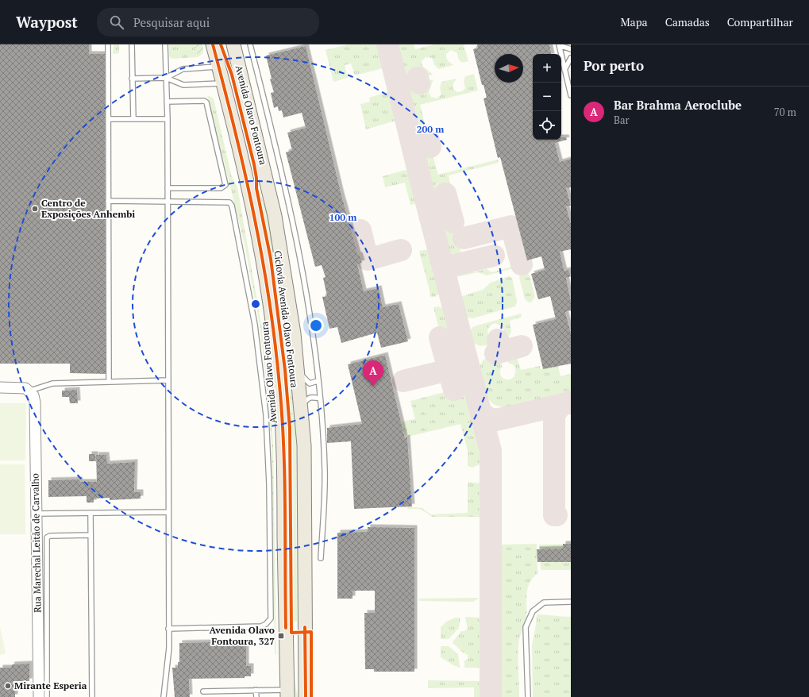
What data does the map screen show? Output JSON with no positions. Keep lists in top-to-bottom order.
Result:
{
  "streets": {
    "main road": ["Avenida Olavo Fontoura"],
    "street": ["Rua Marechal Leitão de Carvalho"],
    "cycle path": ["Ciclovia Avenida Olavo Fontoura"]
  },
  "places": {
    "other": ["Centro de Exposições Anhembi", "Mirante Esperia"],
    "transit": ["Avenida Olavo Fontoura, 327"]
  },
  "north": "right",
  "page": {
    "header": "Waypost",
    "search": "Pesquisar aqui",
    "nav": ["Mapa", "Camadas", "Compartilhar"],
    "heading": "Por perto",
    "map_buttons": ["+", "−"],
    "list": [
      {
        "mark": "A",
        "name": "Bar Brahma Aeroclube",
        "note": "Bar",
        "value": "70 m"
      }
    ],
    "pins": "A"
  },
  "rings": ["200 m", "100 m"]
}
